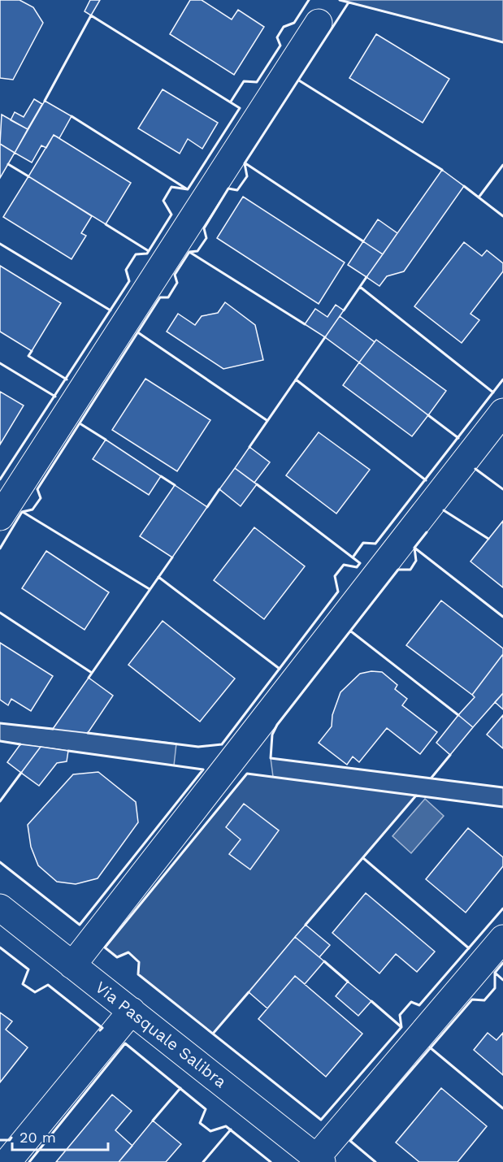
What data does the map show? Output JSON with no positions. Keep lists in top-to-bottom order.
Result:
{
  "streets": {
    "street": ["Via Pasquale Salibra"]
  },
  "scale_bar": "20 m"
}
